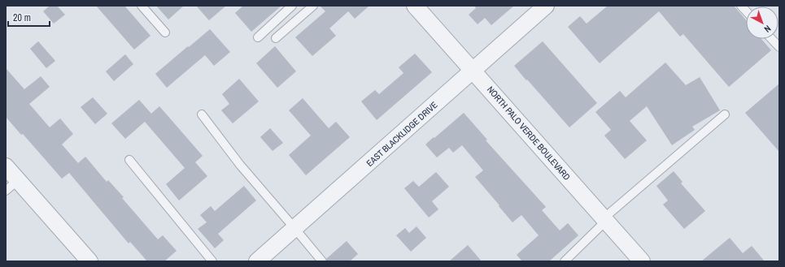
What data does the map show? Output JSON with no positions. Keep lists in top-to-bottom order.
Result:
{
  "streets": {
    "street": ["NORTH PALO VERDE BOULEVARD", "EAST BLACKLIDGE DRIVE"]
  },
  "crossings": [
    ["NORTH PALO VERDE BOULEVARD", "EAST BLACKLIDGE DRIVE"]
  ],
  "scale_bar": "20 m",
  "north": "bottom right"
}
